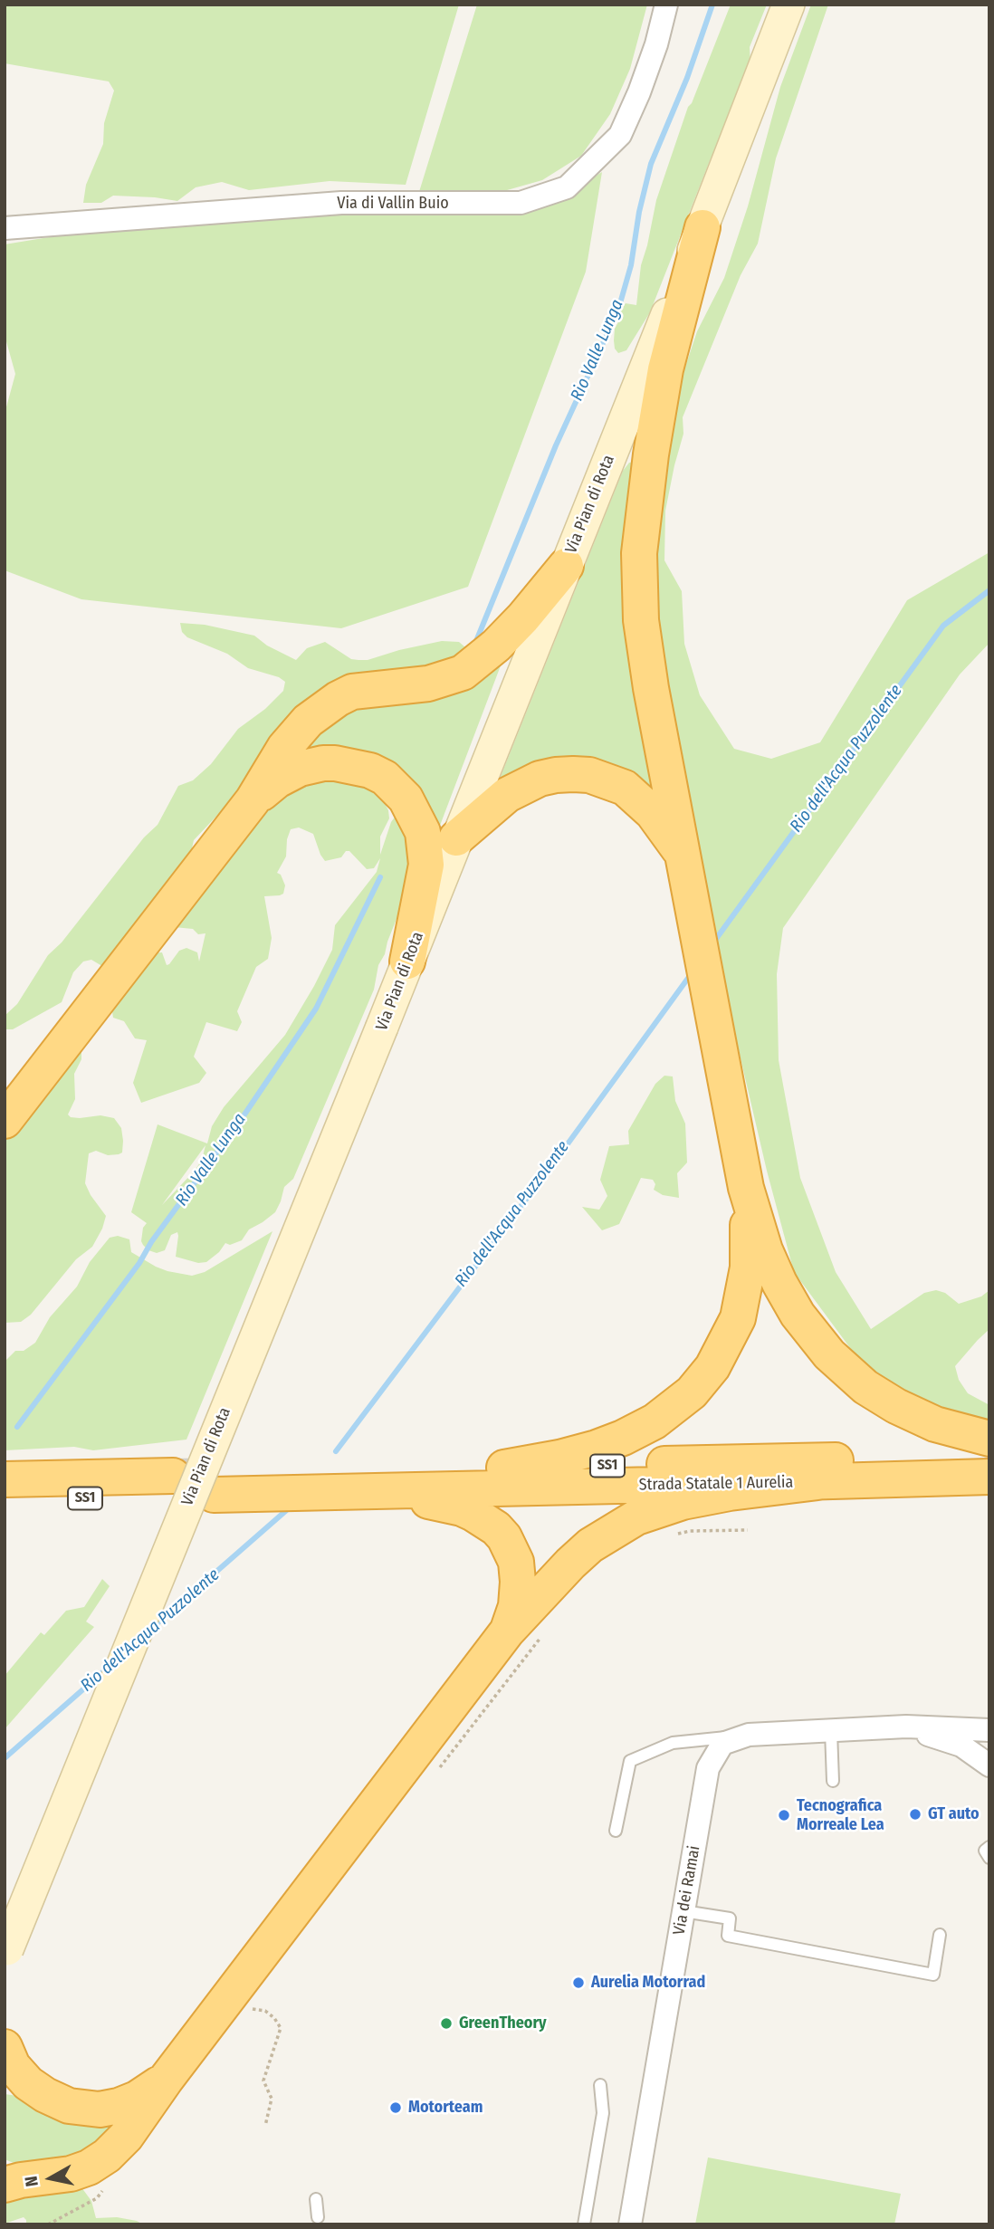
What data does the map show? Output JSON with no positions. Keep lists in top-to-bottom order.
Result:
{
  "streets": {
    "highway": ["SS1", "Strada Statale 1 Aurelia"],
    "main road": ["Via Pian di Rota"],
    "street": ["Via di Vallin Buio", "Via dei Ramai"]
  },
  "water": ["Rio Valle Lunga", "Rio dell'Acqua Puzzolente"],
  "places": [
    "GT auto",
    "Tecnografica Morreale Lea",
    "Aurelia Motorrad",
    "GreenTheory",
    "Motorteam"
  ],
  "north": "left"
}
